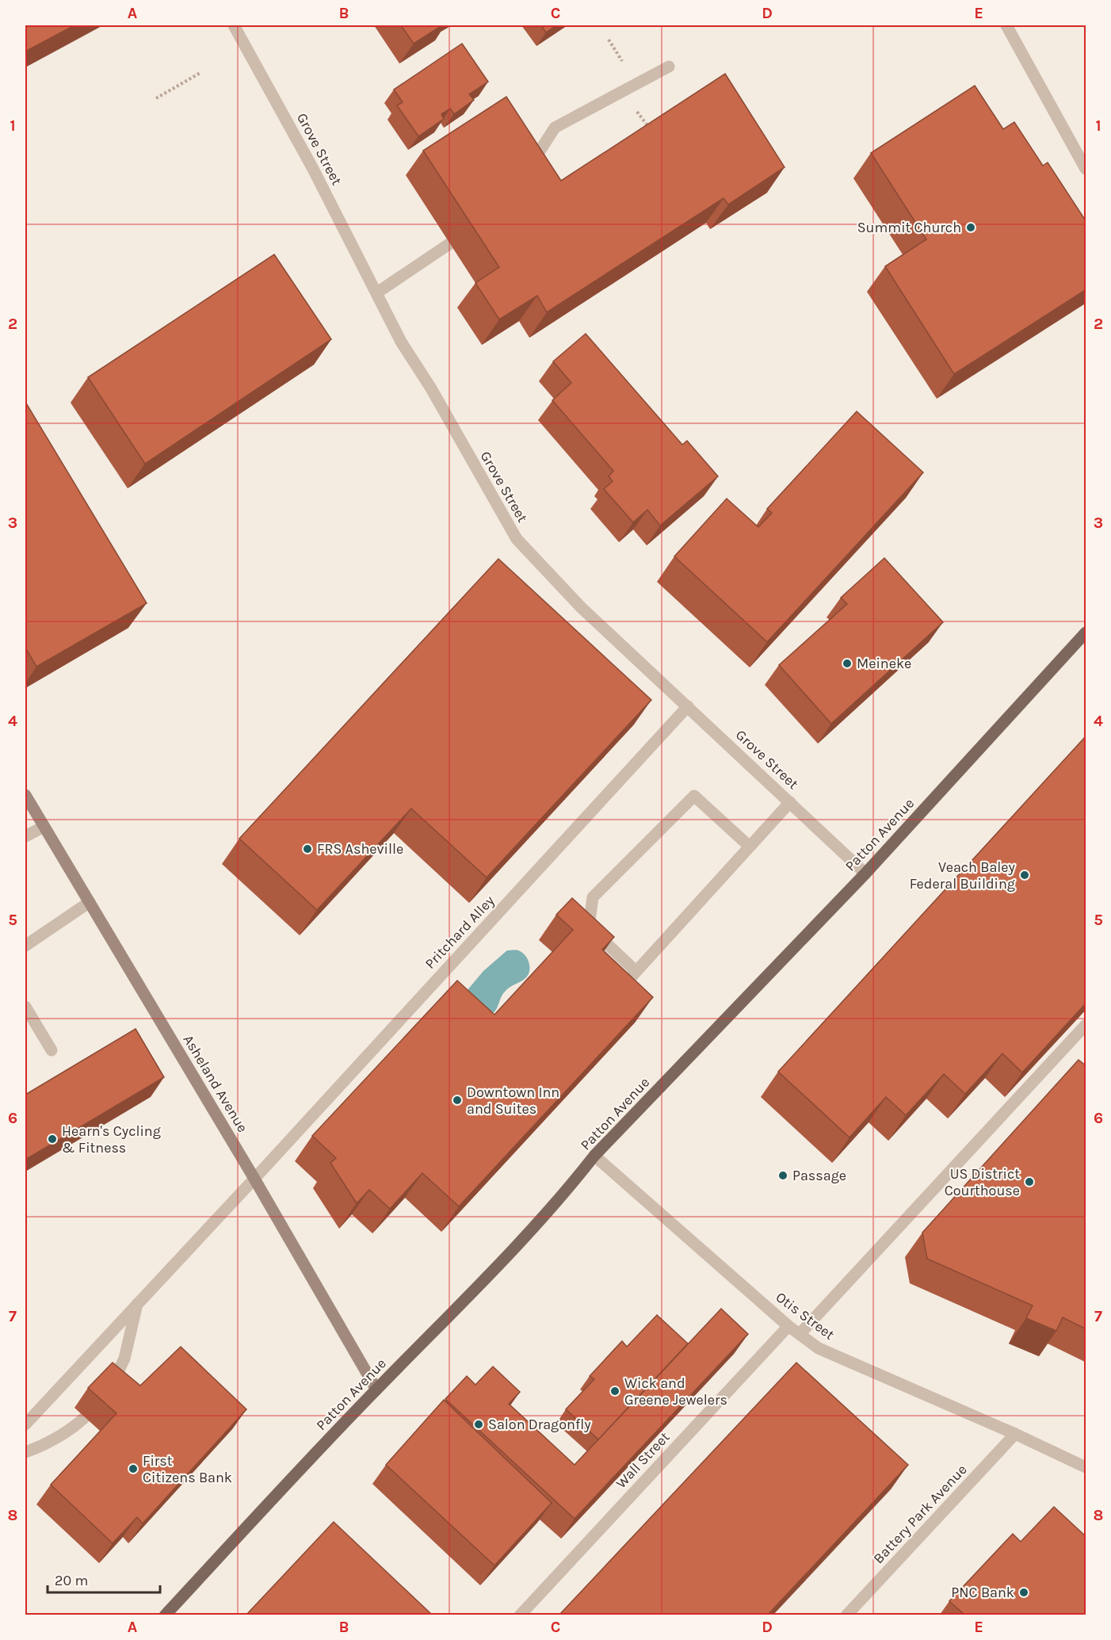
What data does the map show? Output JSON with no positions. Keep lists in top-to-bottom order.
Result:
{
  "streets": {
    "main road": ["Patton Avenue", "Asheland Avenue"],
    "street": [
      "Grove Street",
      "Pritchard Alley",
      "Otis Street",
      "Wall Street",
      "Battery Park Avenue"
    ]
  },
  "crossings": [
    ["Grove Street", "Patton Avenue"],
    ["Grove Street", "Pritchard Alley"],
    ["Patton Avenue", "Asheland Avenue"],
    ["Patton Avenue", "Otis Street"],
    ["Pritchard Alley", "Asheland Avenue"],
    ["Otis Street", "Wall Street"],
    ["Otis Street", "Battery Park Avenue"]
  ],
  "places": [
    "Summit Church",
    "Meineke",
    "FRS Asheville",
    "Veach Baley Federal Building",
    "Downtown Inn and Suites",
    "Hearn's Cycling & Fitness",
    "Passage",
    "US District Courthouse",
    "Wick and Greene Jewelers",
    "Salon Dragonfly",
    "First Citizens Bank",
    "PNC Bank"
  ],
  "scale_bar": "20 m",
  "grid": {
    "columns": [
      "A",
      "B",
      "C",
      "D",
      "E"
    ],
    "rows": [
      "1",
      "2",
      "3",
      "4",
      "5",
      "6",
      "7",
      "8"
    ]
  }
}
